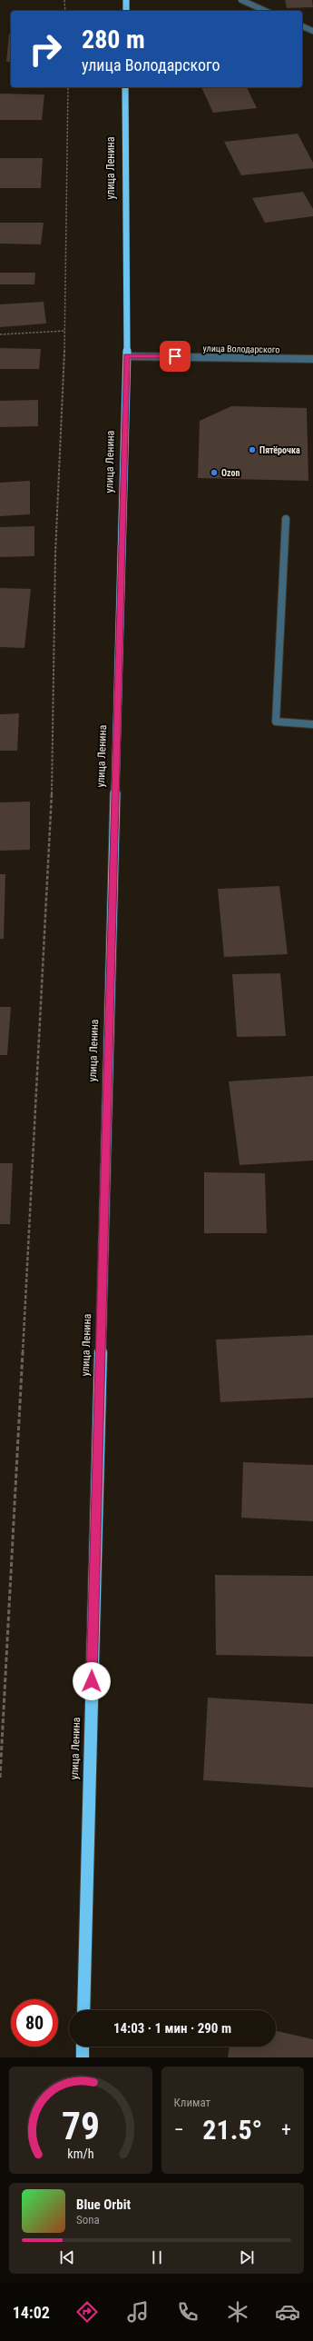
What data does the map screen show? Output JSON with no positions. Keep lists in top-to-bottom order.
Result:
{
  "streets": {
    "highway": ["улица Ленина"],
    "street": ["улица Володарского"]
  },
  "crossings": [
    ["улица Ленина", "улица Володарского"]
  ],
  "places": ["Пятёрочка", "Ozon"],
  "page": {
    "turn": ["280 m", "улица Володарского"],
    "limit": "80",
    "trip": "14:03 · 1 мин · 290 m",
    "tile": "Климат",
    "heat": ["−", "21.5°", "+"],
    "song": ["Blue Orbit", "Sona"],
    "tabs": "14:02",
    "gauge": ["79", "km/h"]
  }
}
